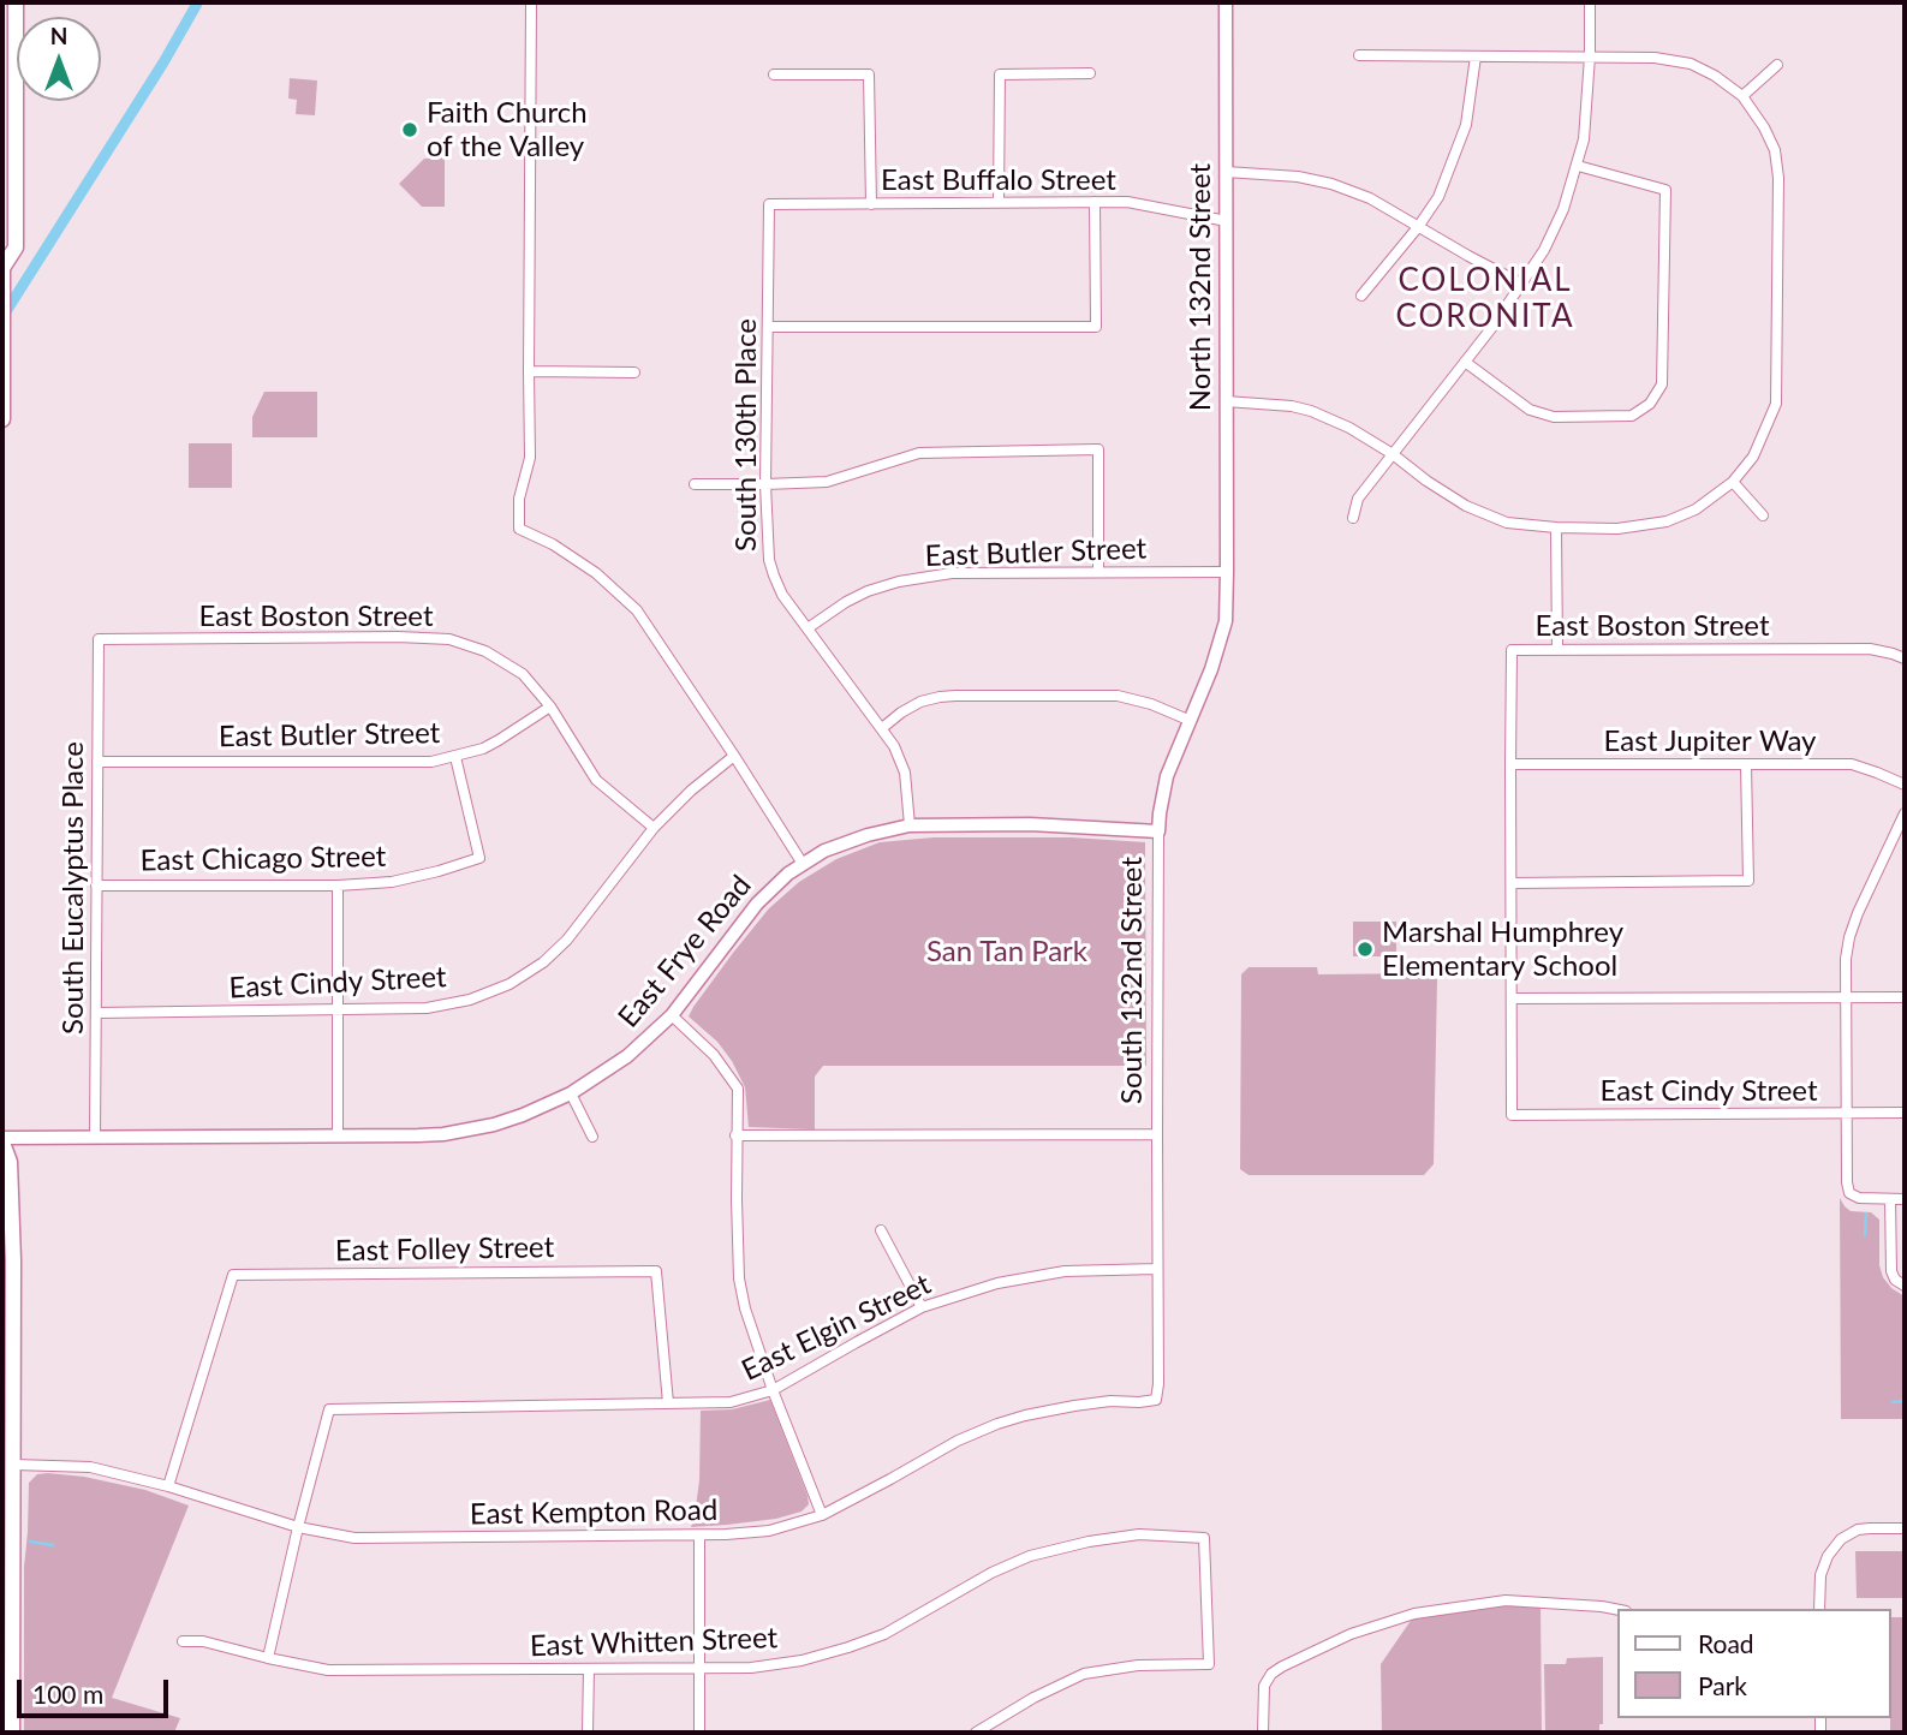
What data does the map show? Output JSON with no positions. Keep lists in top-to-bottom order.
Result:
{
  "streets": {
    "street": [
      "East Buffalo Street",
      "North 132nd Street",
      "South 130th Place",
      "East Butler Street",
      "East Boston Street",
      "East Jupiter Way",
      "East Chicago Street",
      "South Eucalyptus Place",
      "East Frye Road",
      "South 132nd Street",
      "East Cindy Street",
      "East Folley Street",
      "East Elgin Street",
      "East Kempton Road",
      "East Whitten Street"
    ]
  },
  "crossings": [
    ["East Buffalo Street", "North 132nd Street"],
    ["East Buffalo Street", "South 130th Place"],
    ["North 132nd Street", "East Butler Street"],
    ["North 132nd Street", "South 132nd Street"],
    ["South 130th Place", "East Butler Street"],
    ["South 130th Place", "East Frye Road"],
    ["East Butler Street", "East Boston Street"],
    ["East Butler Street", "East Chicago Street"],
    ["East Butler Street", "South Eucalyptus Place"],
    ["East Butler Street", "South 132nd Street"],
    ["East Boston Street", "East Jupiter Way"],
    ["East Boston Street", "South Eucalyptus Place"],
    ["East Boston Street", "East Cindy Street"],
    ["East Chicago Street", "South Eucalyptus Place"],
    ["South Eucalyptus Place", "East Frye Road"],
    ["South Eucalyptus Place", "East Cindy Street"],
    ["East Frye Road", "South 132nd Street"],
    ["South 132nd Street", "East Elgin Street"],
    ["South 132nd Street", "East Kempton Road"],
    ["East Folley Street", "East Elgin Street"],
    ["East Folley Street", "East Kempton Road"],
    ["East Elgin Street", "East Kempton Road"]
  ],
  "districts": ["COLONIAL CORONITA"],
  "parks": ["San Tan Park"],
  "places": ["Faith Church of the Valley", "Marshal Humphrey Elementary School"],
  "legend": ["Road", "Park"],
  "scale_bar": "100 m",
  "north": "top"
}
